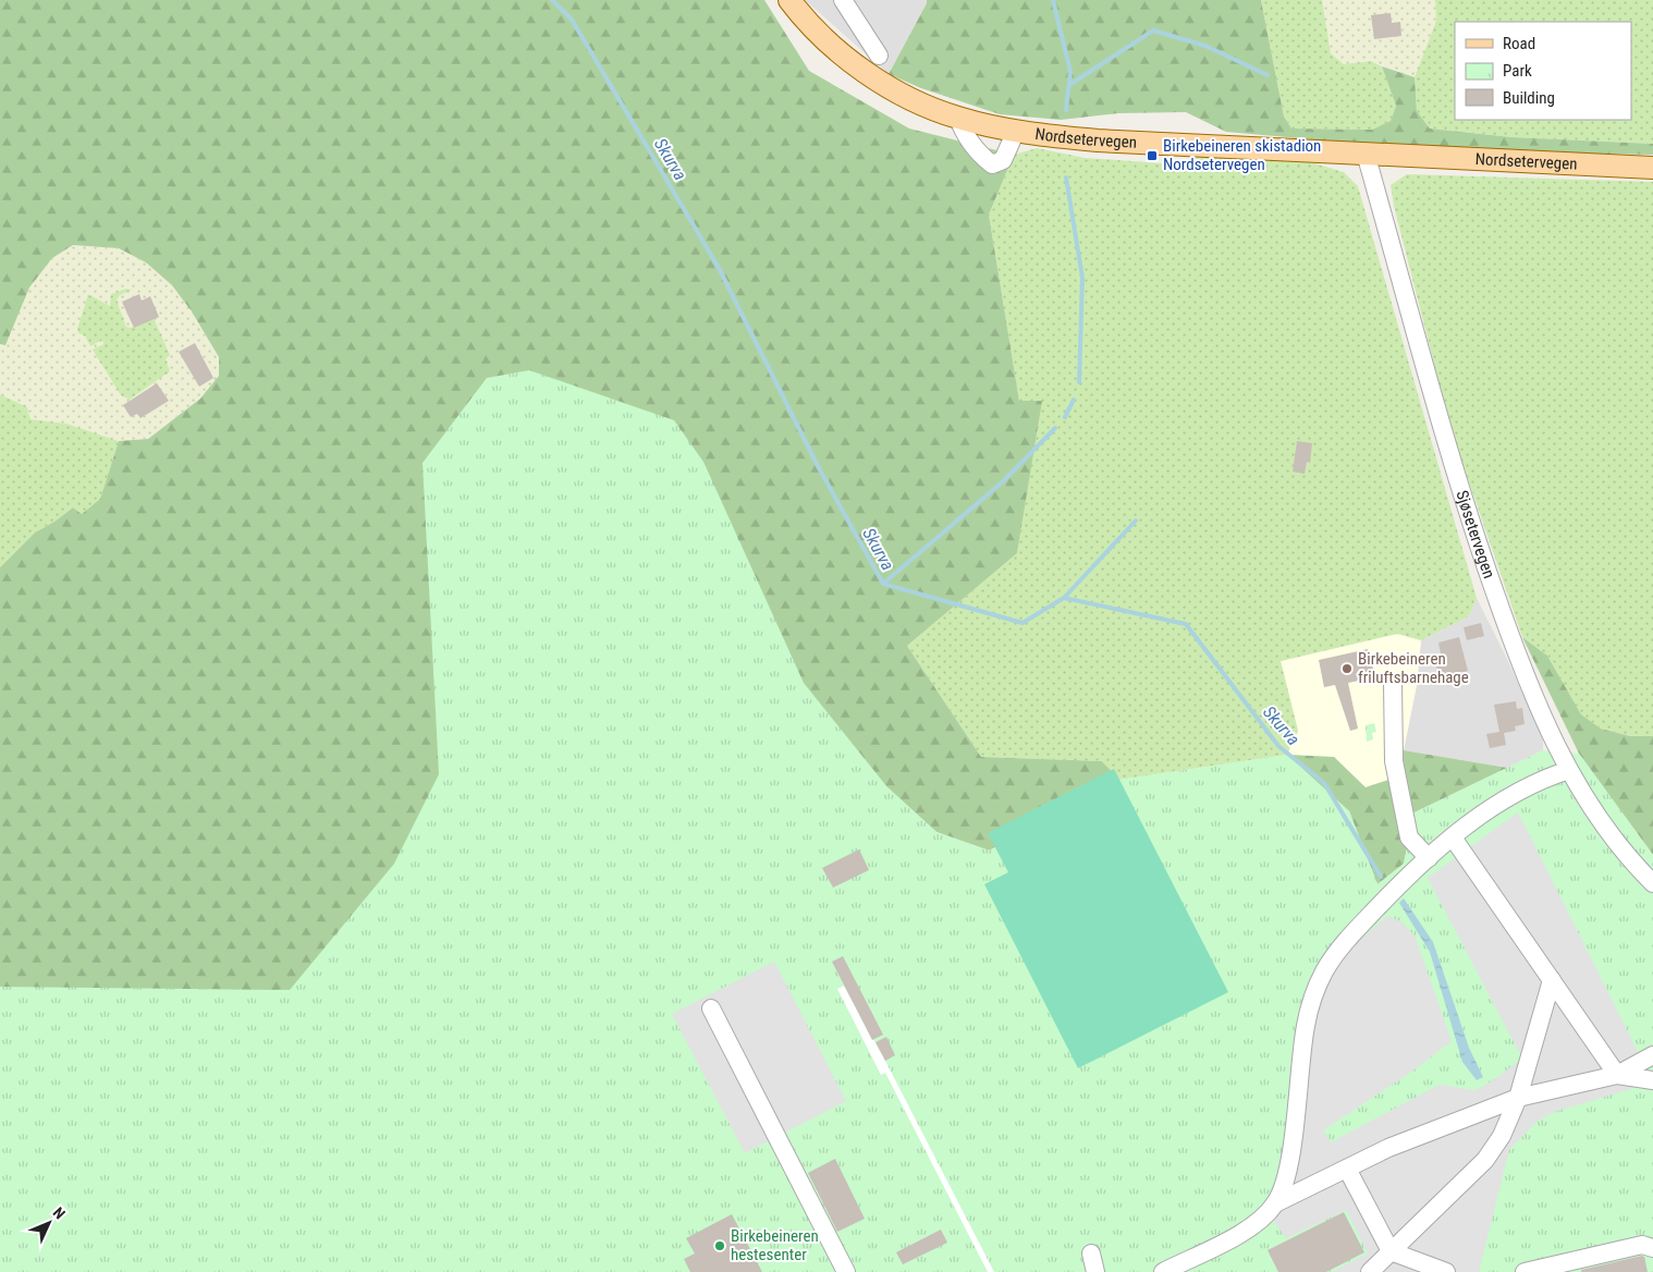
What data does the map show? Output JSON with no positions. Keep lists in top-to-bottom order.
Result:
{
  "streets": {
    "main road": ["Nordsetervegen"],
    "street": ["Sjøsetervegen"]
  },
  "crossings": [
    ["Nordsetervegen", "Sjøsetervegen"]
  ],
  "water": ["Skurva"],
  "places": {
    "transit": ["Birkebeineren skistadion Nordsetervegen"],
    "other": ["Birkebeineren friluftsbarnehage", "Birkebeineren hestesenter"]
  },
  "legend": ["Road", "Park", "Building"],
  "north": "top right"
}
